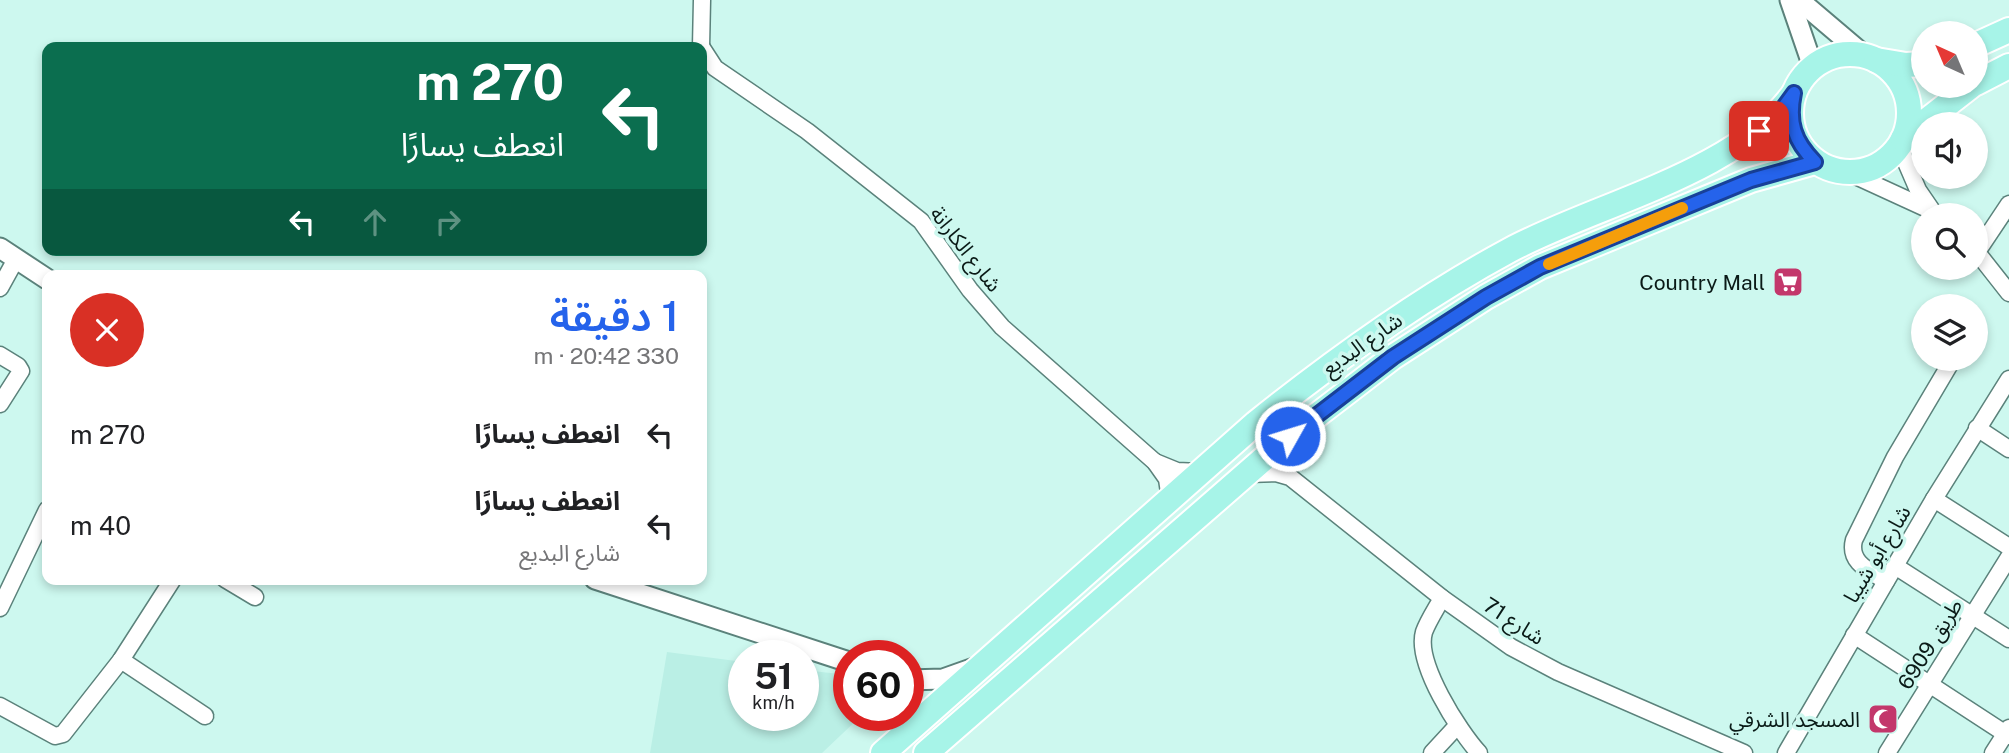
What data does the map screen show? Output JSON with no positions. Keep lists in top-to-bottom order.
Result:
{
  "streets": {
    "main road": ["شارع البديع"],
    "street": [
      "شارع الكارانة",
      "شارع أبو شيبا",
      "شارع 71",
      "طريق 6909"
    ]
  },
  "crossings": [
    ["شارع الكارانة", "شارع البديع"]
  ],
  "places": {
    "supermarket": ["Country Mall"],
    "mosque": ["المسجد الشرقي"]
  },
  "north": "top left",
  "page": {
    "turn": ["270 m", "انعطف يسارًا"],
    "heading": ["1 دقيقة", "330 m · 20:42"],
    "list": [
      {
        "name": "انعطف يسارًا",
        "value": "270 m"
      },
      {
        "name": "انعطف يسارًا",
        "note": "شارع البديع",
        "value": "40 m"
      }
    ],
    "speed": "51 km/h",
    "limit": "60"
  }
}
